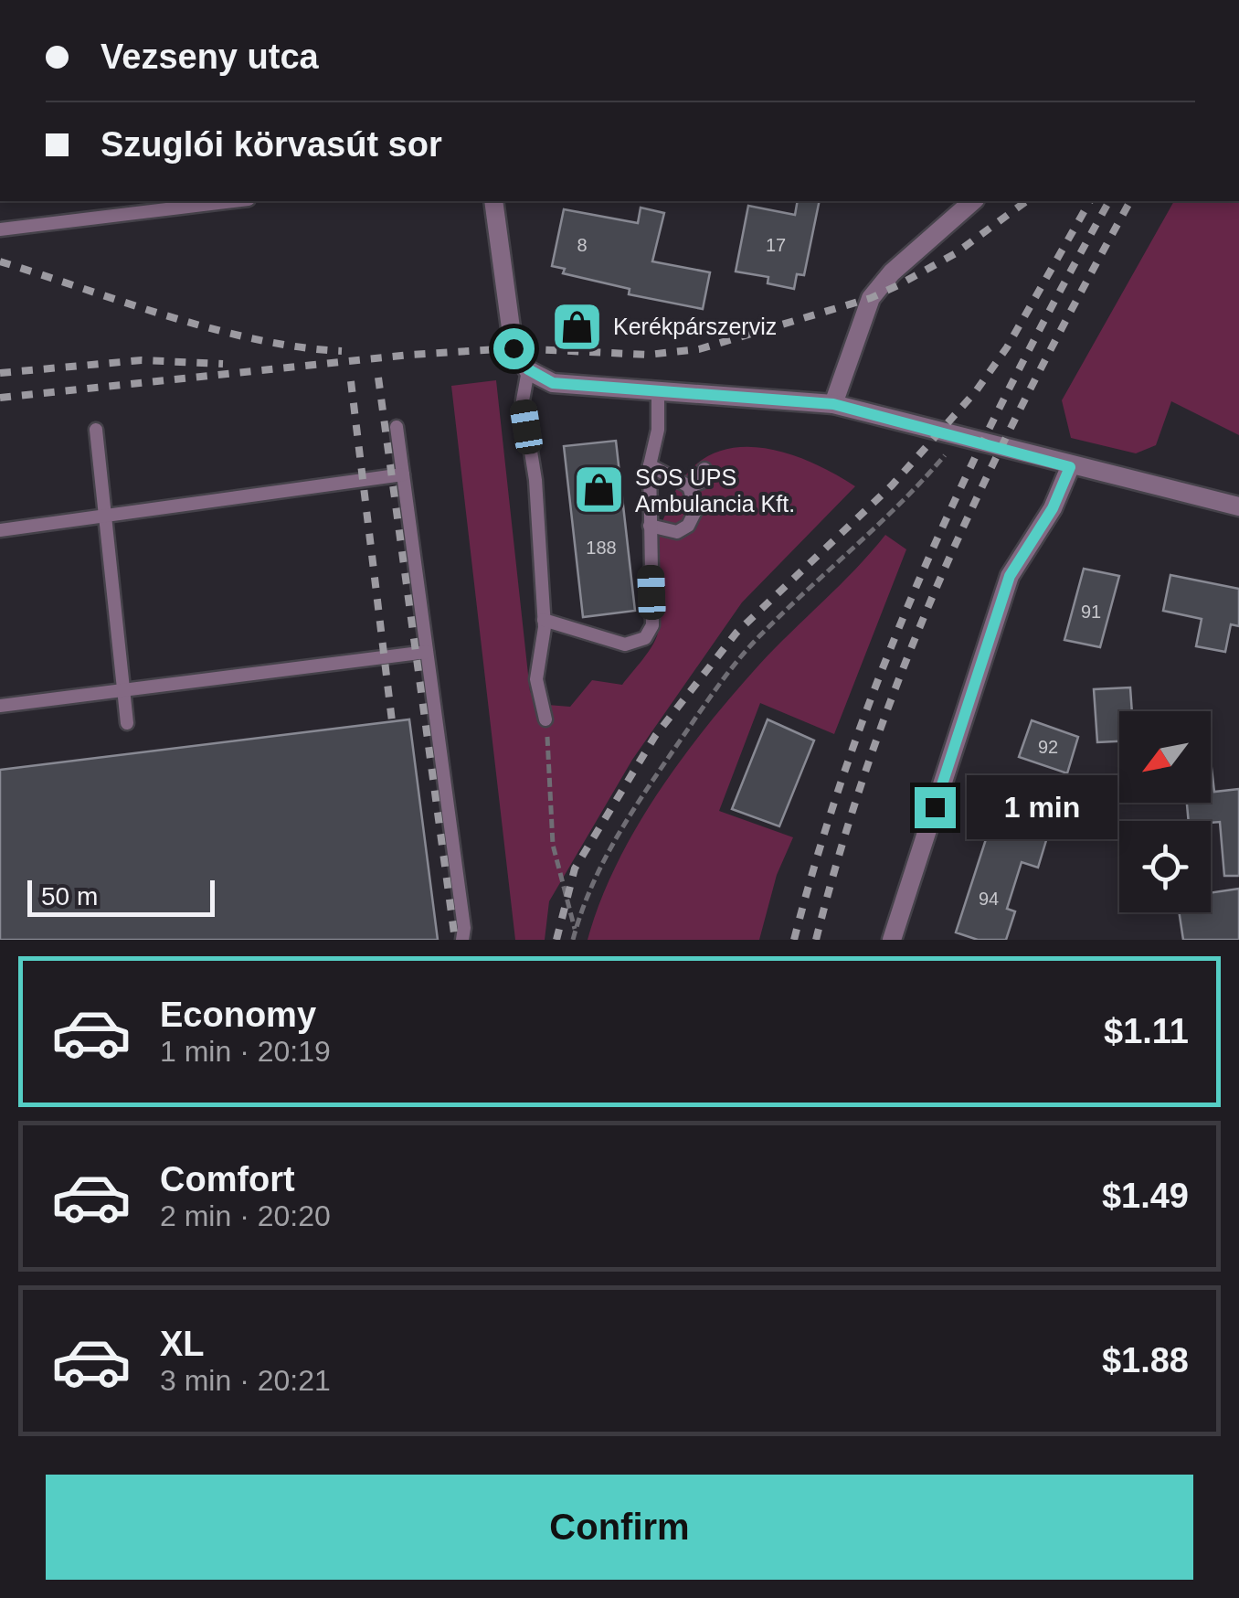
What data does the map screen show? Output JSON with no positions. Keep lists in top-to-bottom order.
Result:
{
  "places": {
    "shop": ["Kerékpárszerviz", "SOS UPS Ambulancia Kft."]
  },
  "house_numbers": [
    "8",
    "17",
    "188",
    "91",
    "92",
    "94"
  ],
  "scale_bar": "50 m",
  "north": "bottom left",
  "page": {
    "banner": ["Vezseny utca", "Szuglói körvasút sor"],
    "bubble": "1 min",
    "scale": "50 m",
    "list": [
      {
        "name": "Economy",
        "note": "1 min · 20:19",
        "value": "$1.11"
      },
      {
        "name": "Comfort",
        "note": "2 min · 20:20",
        "value": "$1.49"
      },
      {
        "name": "XL",
        "note": "3 min · 20:21",
        "value": "$1.88"
      }
    ],
    "buttons": "Confirm"
  }
}
